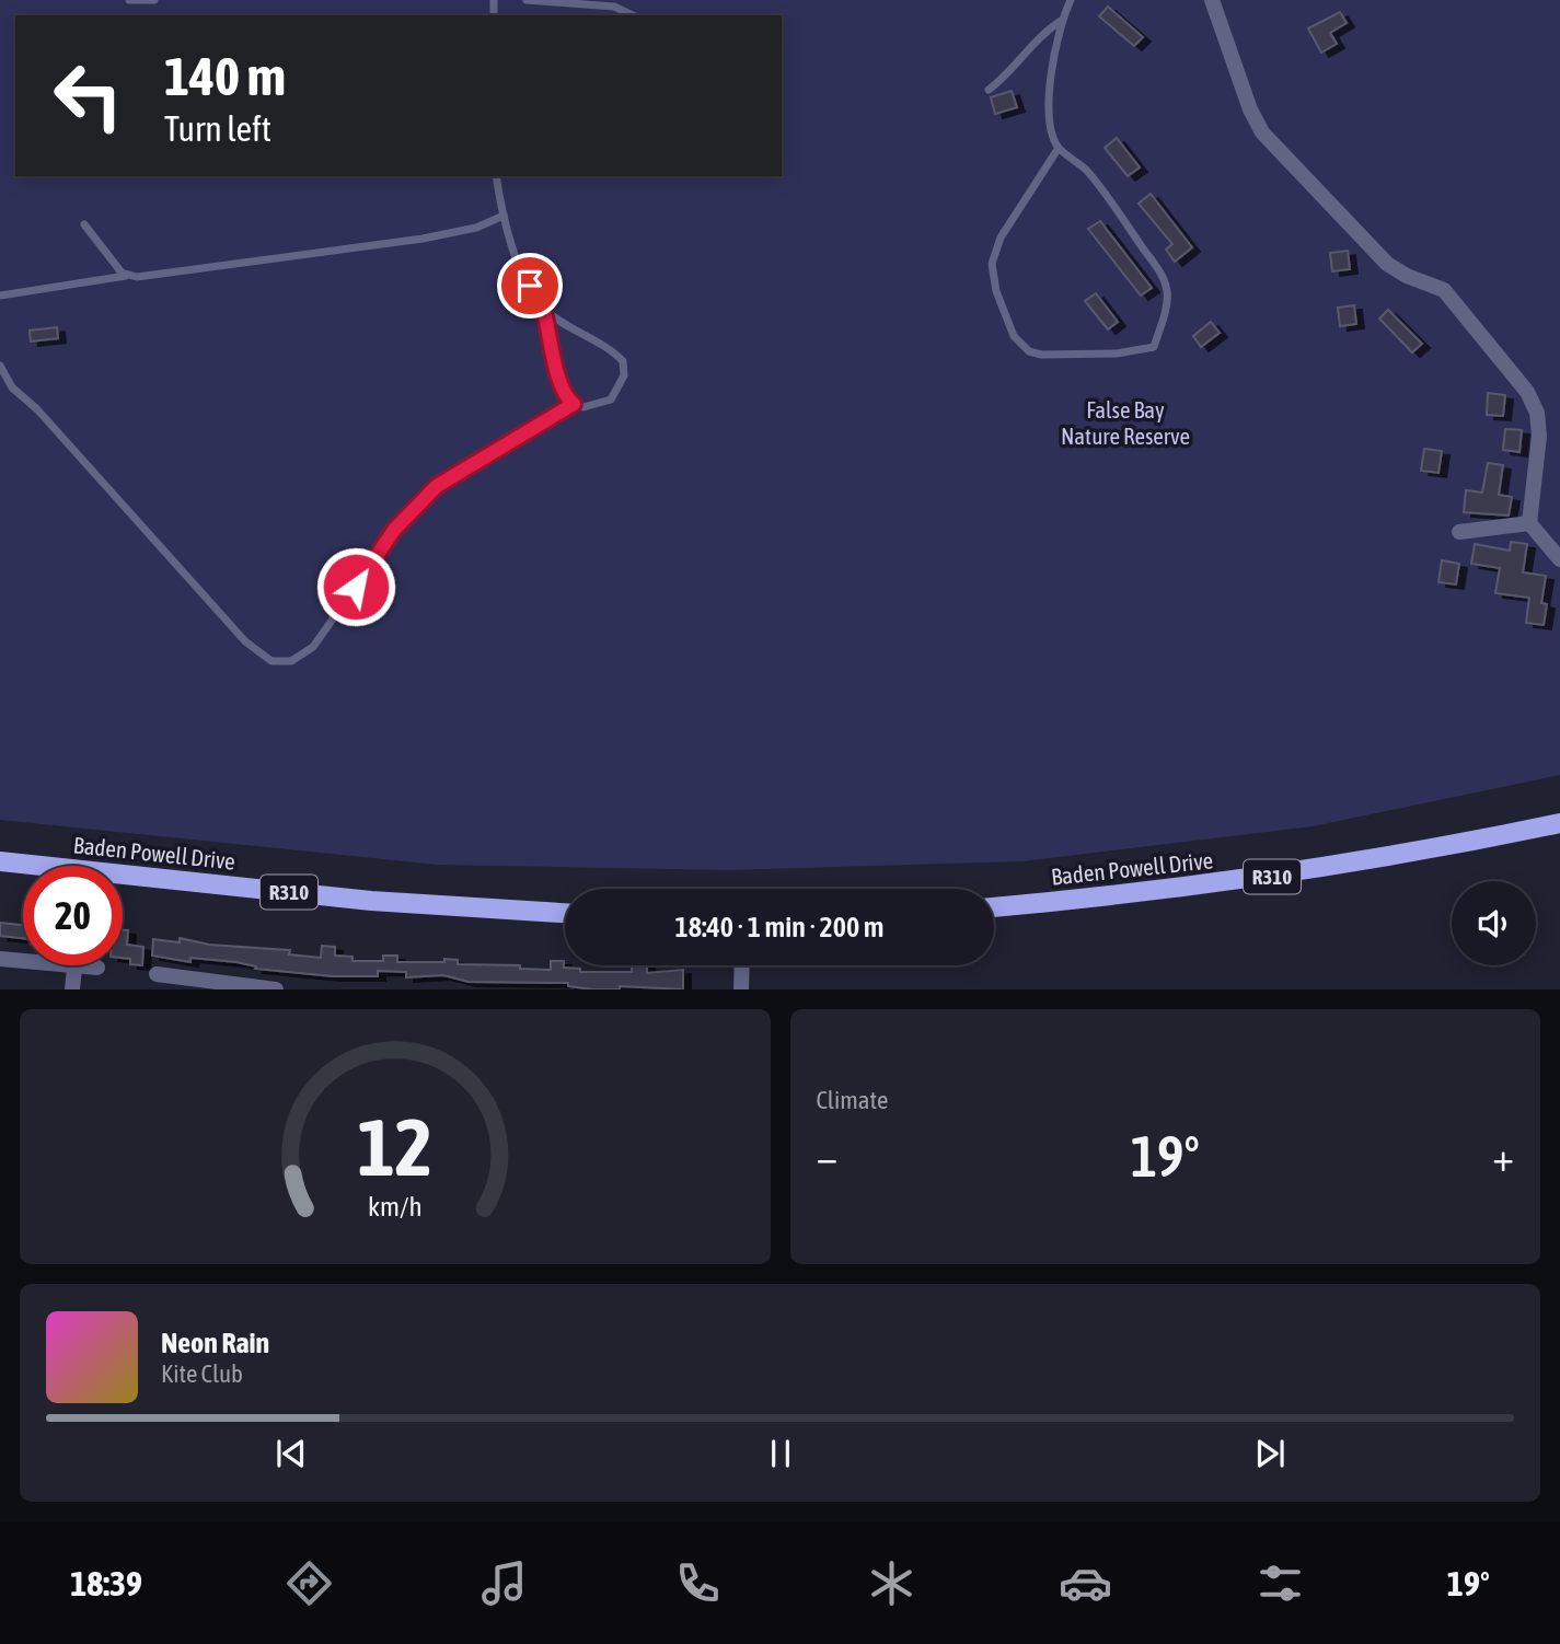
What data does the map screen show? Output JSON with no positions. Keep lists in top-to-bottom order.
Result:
{
  "streets": {
    "main road": ["Baden Powell Drive", "R310"]
  },
  "parks": ["False Bay Nature Reserve"],
  "page": {
    "turn": ["140 m", "Turn left"],
    "limit": "20",
    "trip": "18:40 · 1 min · 200 m",
    "tile": "Climate",
    "heat": ["−", "19°", "+"],
    "song": ["Neon Rain", "Kite Club"],
    "tabs": ["18:39", "19°"],
    "gauge": ["12", "km/h"]
  }
}
